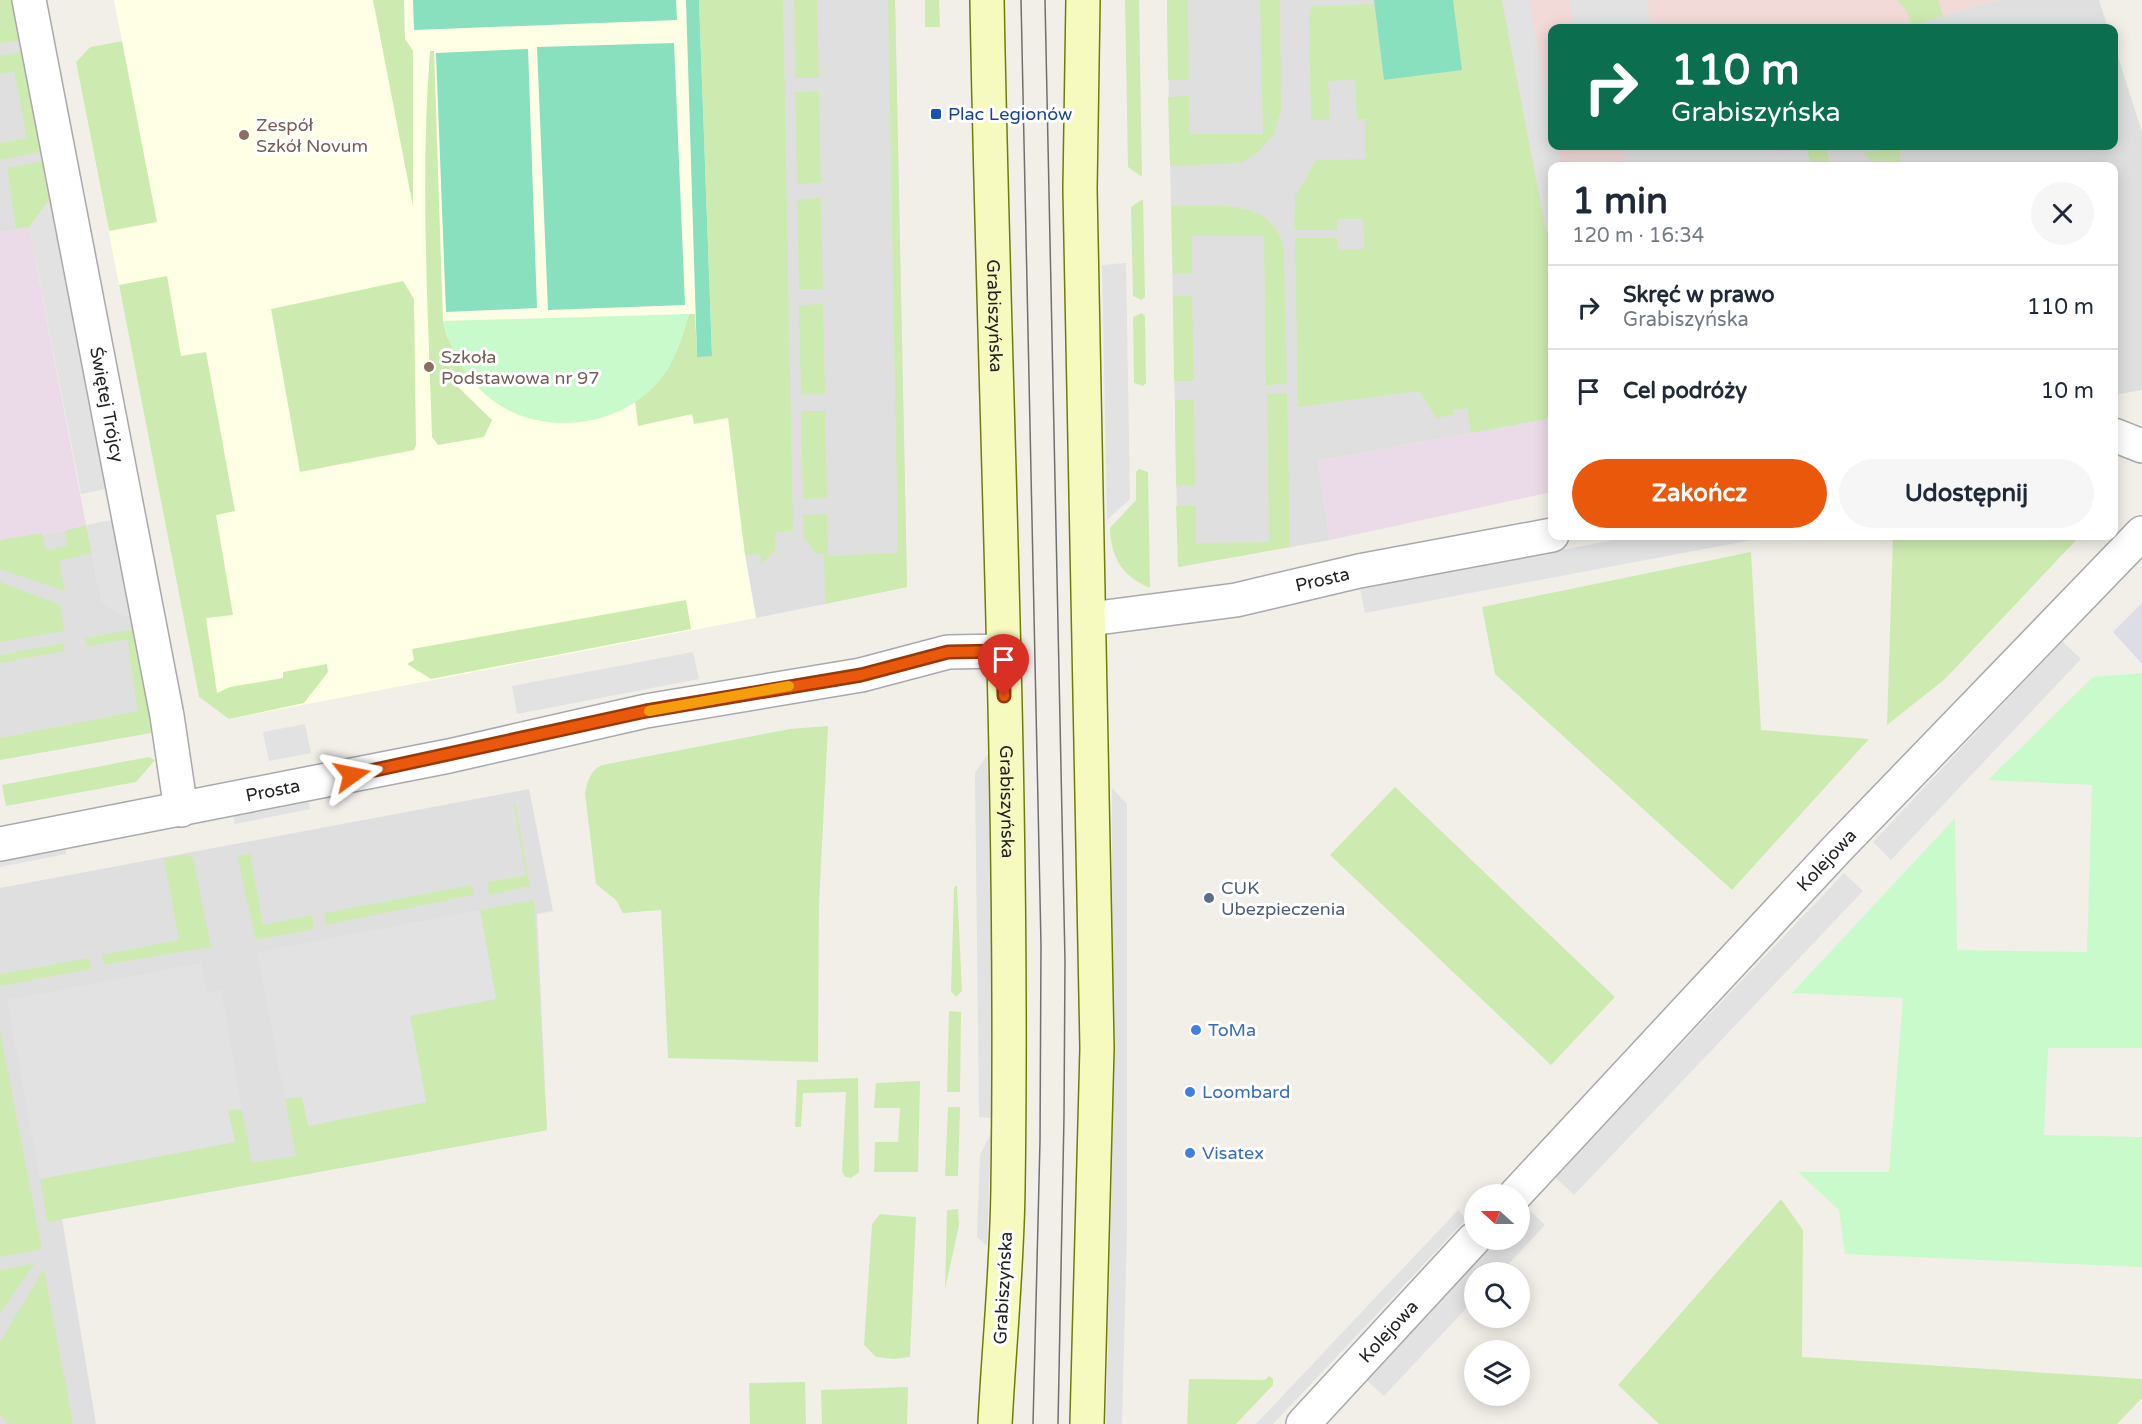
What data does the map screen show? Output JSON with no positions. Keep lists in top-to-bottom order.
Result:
{
  "streets": {
    "main road": ["Grabiszyńska"],
    "street": ["Świętej Trójcy", "Prosta", "Kolejowa"]
  },
  "crossings": [
    ["Grabiszyńska", "Prosta"],
    ["Świętej Trójcy", "Prosta"]
  ],
  "places": {
    "transit": ["Plac Legionów"],
    "other": [
      "Zespół Szkół Novum",
      "Szkoła Podstawowa nr 97",
      "CUK Ubezpieczenia",
      "ToMa",
      "Loombard",
      "Visatex"
    ]
  },
  "north": "left",
  "page": {
    "turn": ["110 m", "Grabiszyńska"],
    "heading": ["1 min", "120 m · 16:34"],
    "list": [
      {
        "name": "Skręć w prawo",
        "note": "Grabiszyńska",
        "value": "110 m"
      },
      {
        "name": "Cel podróży",
        "value": "10 m"
      }
    ],
    "buttons": ["Zakończ", "Udostępnij"]
  }
}
